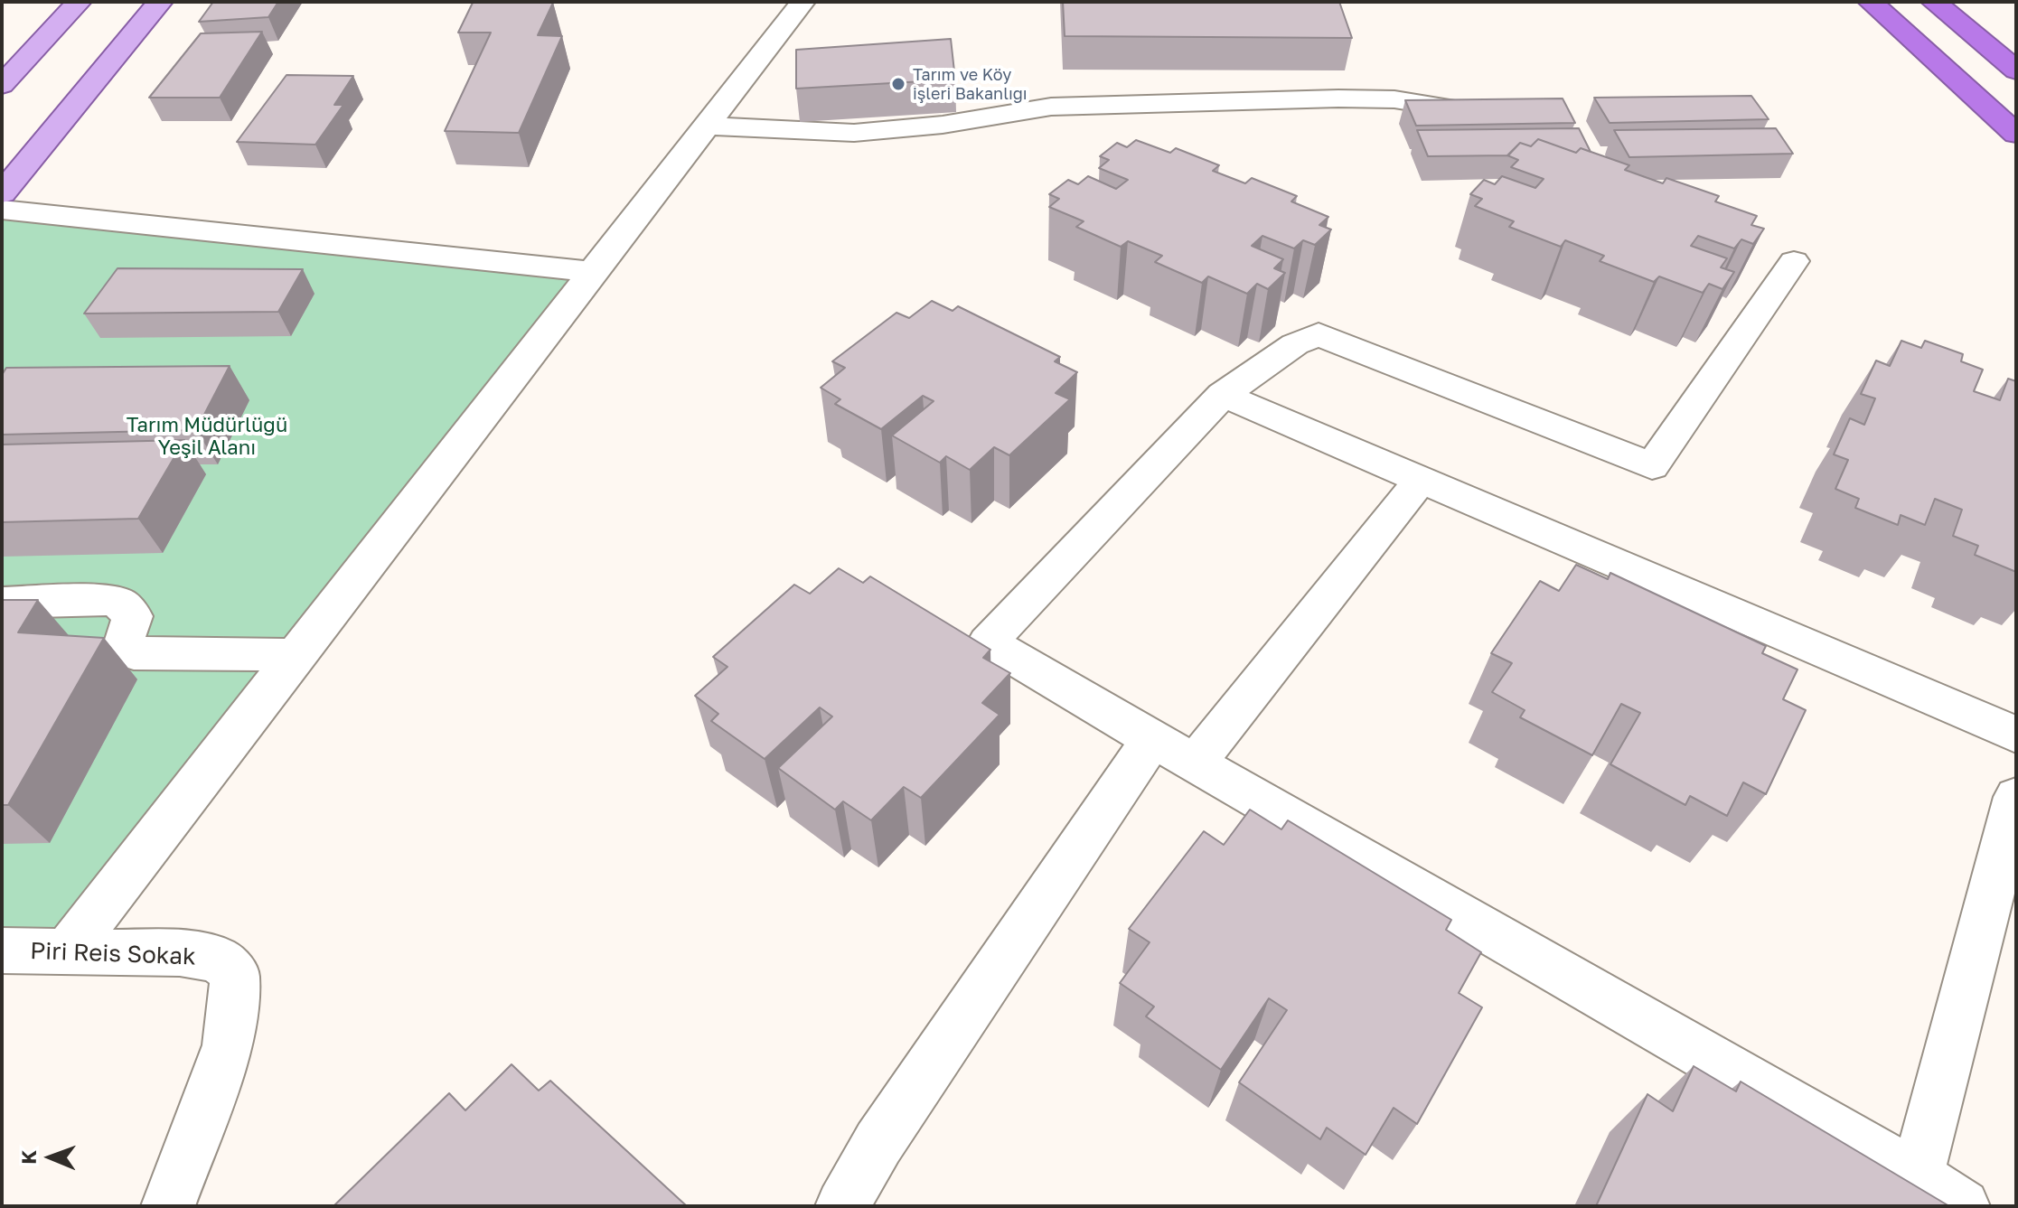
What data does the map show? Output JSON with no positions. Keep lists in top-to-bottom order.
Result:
{
  "streets": {
    "street": ["Piri Reis Sokak"]
  },
  "parks": ["Tarım Müdürlüğü Yeşil Alanı"],
  "places": ["Tarım ve Köy işleri Bakanlığı"],
  "north": "left"
}
